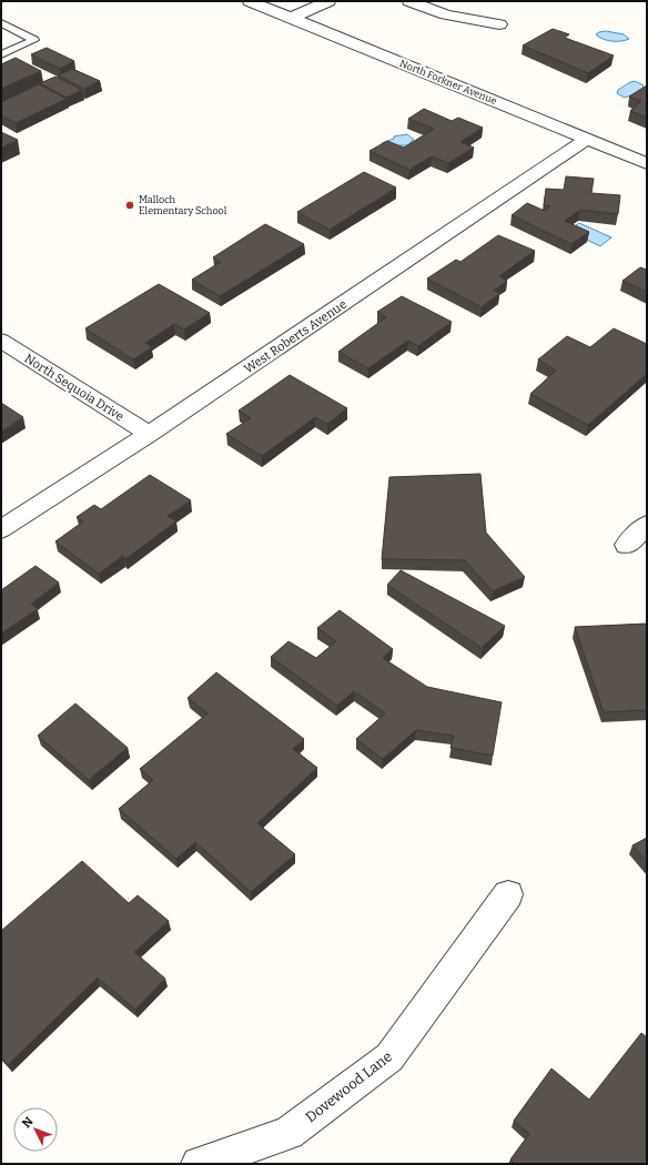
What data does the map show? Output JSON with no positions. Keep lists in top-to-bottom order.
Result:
{
  "streets": {
    "street": [
      "North Forkner Avenue",
      "West Roberts Avenue",
      "North Sequoia Drive",
      "Dovewood Lane"
    ]
  },
  "crossings": [
    ["North Forkner Avenue", "West Roberts Avenue"],
    ["West Roberts Avenue", "North Sequoia Drive"]
  ],
  "places": ["Malloch Elementary School"],
  "north": "top left"
}
